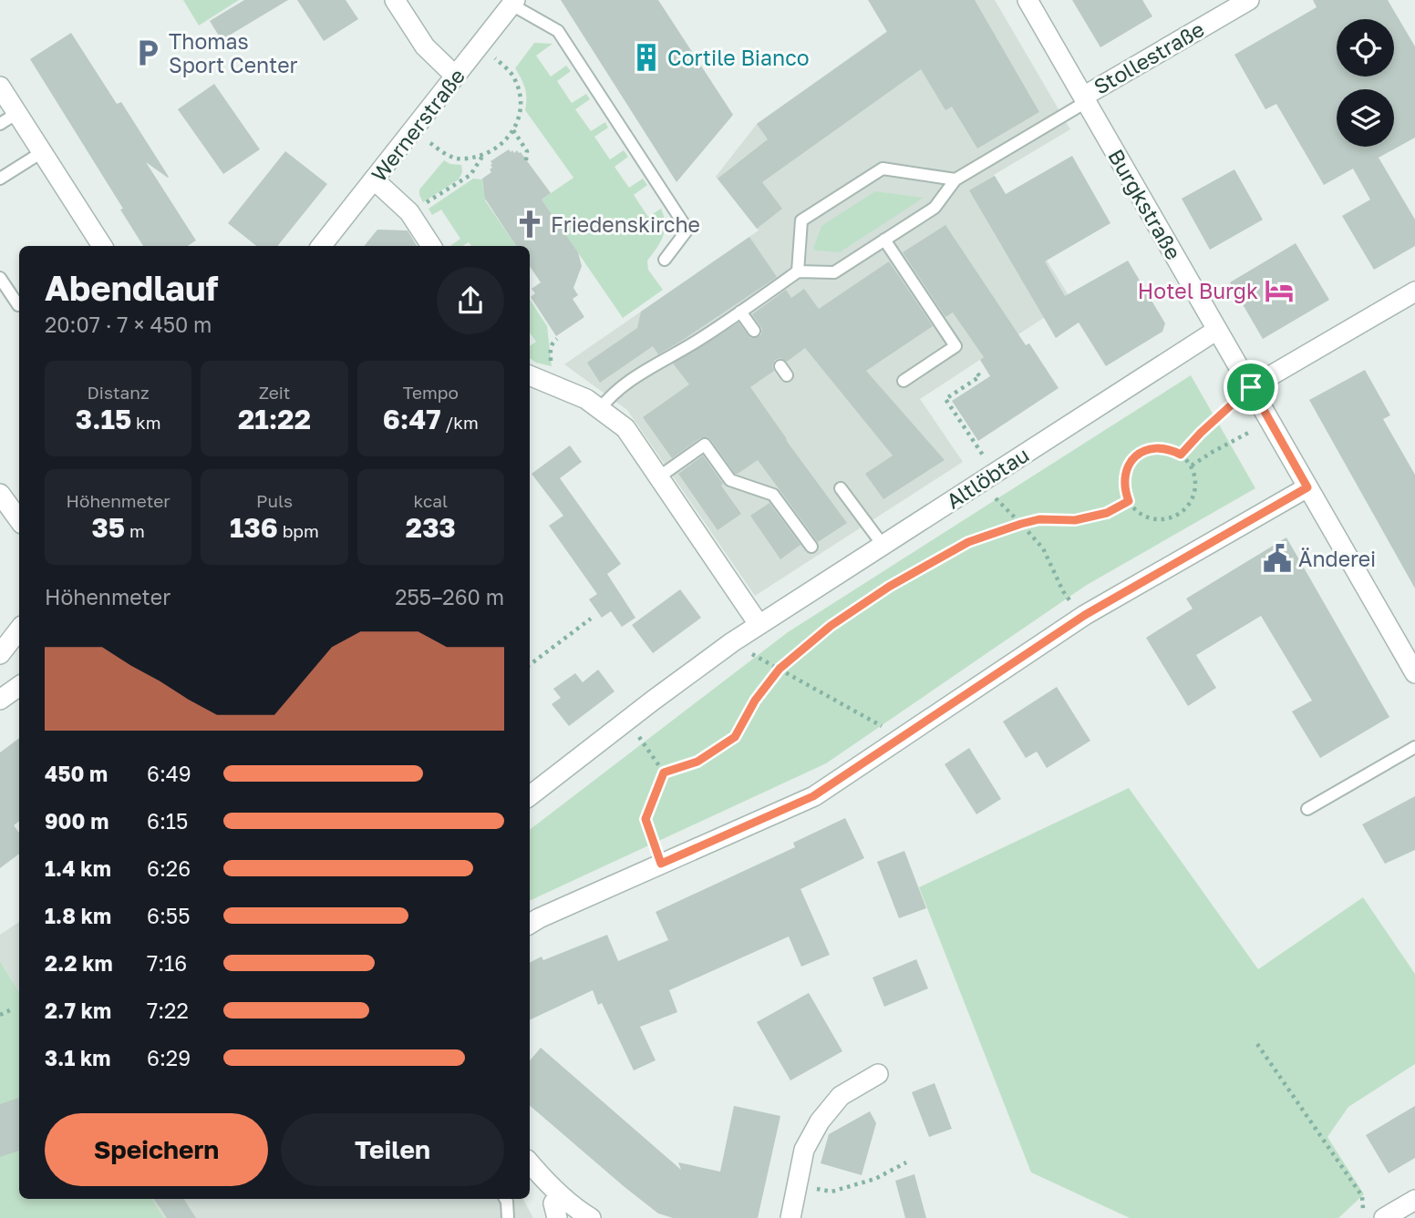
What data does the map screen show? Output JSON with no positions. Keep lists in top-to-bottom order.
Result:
{
  "streets": {
    "street": [
      "Stollestraße",
      "Wernerstraße",
      "Burgkstraße",
      "Altlöbtau"
    ]
  },
  "crossings": [
    ["Stollestraße", "Burgkstraße"],
    ["Burgkstraße", "Altlöbtau"]
  ],
  "places": {
    "parking": ["Thomas Sport Center"],
    "building": ["Cortile Bianco"],
    "church": ["Friedenskirche"],
    "hotel": ["Hotel Burgk"],
    "public building": ["Änderei"]
  },
  "page": {
    "heading": ["Abendlauf", "20:07 · 7 × 450 m"],
    "stats": [
      ["Distanz", "3.15 km"],
      ["Zeit", "21:22"],
      ["Tempo", "6:47 /km"],
      ["Höhenmeter", "35 m"],
      ["Puls", "136 bpm"],
      ["kcal", "233"]
    ],
    "chart": ["Höhenmeter", "255–260 m"],
    "list": [
      {
        "name": "450 m",
        "note": "6:49"
      },
      {
        "name": "900 m",
        "note": "6:15"
      },
      {
        "name": "1.4 km",
        "note": "6:26"
      },
      {
        "name": "1.8 km",
        "note": "6:55"
      },
      {
        "name": "2.2 km",
        "note": "7:16"
      },
      {
        "name": "2.7 km",
        "note": "7:22"
      },
      {
        "name": "3.1 km",
        "note": "6:29"
      }
    ],
    "buttons": ["Speichern", "Teilen"]
  }
}
